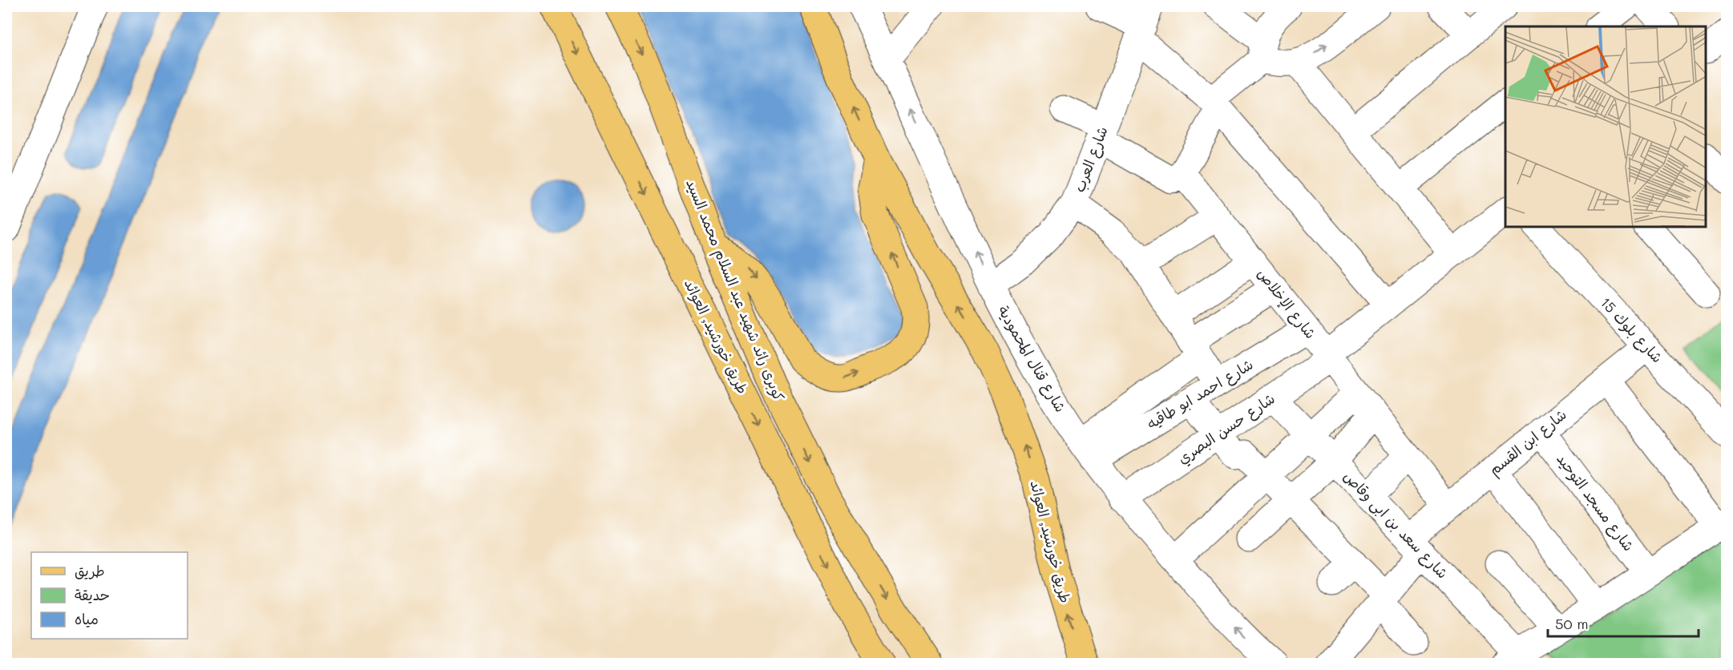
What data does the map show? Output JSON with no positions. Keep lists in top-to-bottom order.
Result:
{
  "streets": {
    "main road": ["كوبرى رائد شهيد عبد السلام محمد السيد", "طريق خورشيد, العوائد"],
    "street": [
      "شارع العرب",
      "شارع الإخلاص",
      "شارع بلوك 15",
      "شارع قنال المحمودية",
      "شارع احمد ابو طاقيه",
      "شارع حسن البصري",
      "شارع ابن القسم",
      "شارع مسجد التوحيد",
      "شارع سعد بن ابى وقاص"
    ]
  },
  "crossings": [
    ["شارع العرب", "شارع الإخلاص"],
    ["شارع العرب", "شارع قنال المحمودية"],
    ["شارع الإخلاص", "شارع احمد ابو طاقيه"],
    ["شارع الإخلاص", "شارع حسن البصري"],
    ["شارع الإخلاص", "شارع ابن القسم"],
    ["شارع بلوك 15", "شارع ابن القسم"],
    ["شارع قنال المحمودية", "شارع احمد ابو طاقيه"],
    ["شارع قنال المحمودية", "شارع حسن البصري"],
    ["شارع احمد ابو طاقيه", "شارع سعد بن ابى وقاص"],
    ["شارع حسن البصري", "شارع سعد بن ابى وقاص"],
    ["شارع ابن القسم", "شارع مسجد التوحيد"],
    ["شارع ابن القسم", "شارع سعد بن ابى وقاص"]
  ],
  "one_way": ["كوبرى رائد شهيد عبد السلام محمد السيد"],
  "legend": ["طريق", "حديقة", "مياه"],
  "scale_bar": "50 m"
}
